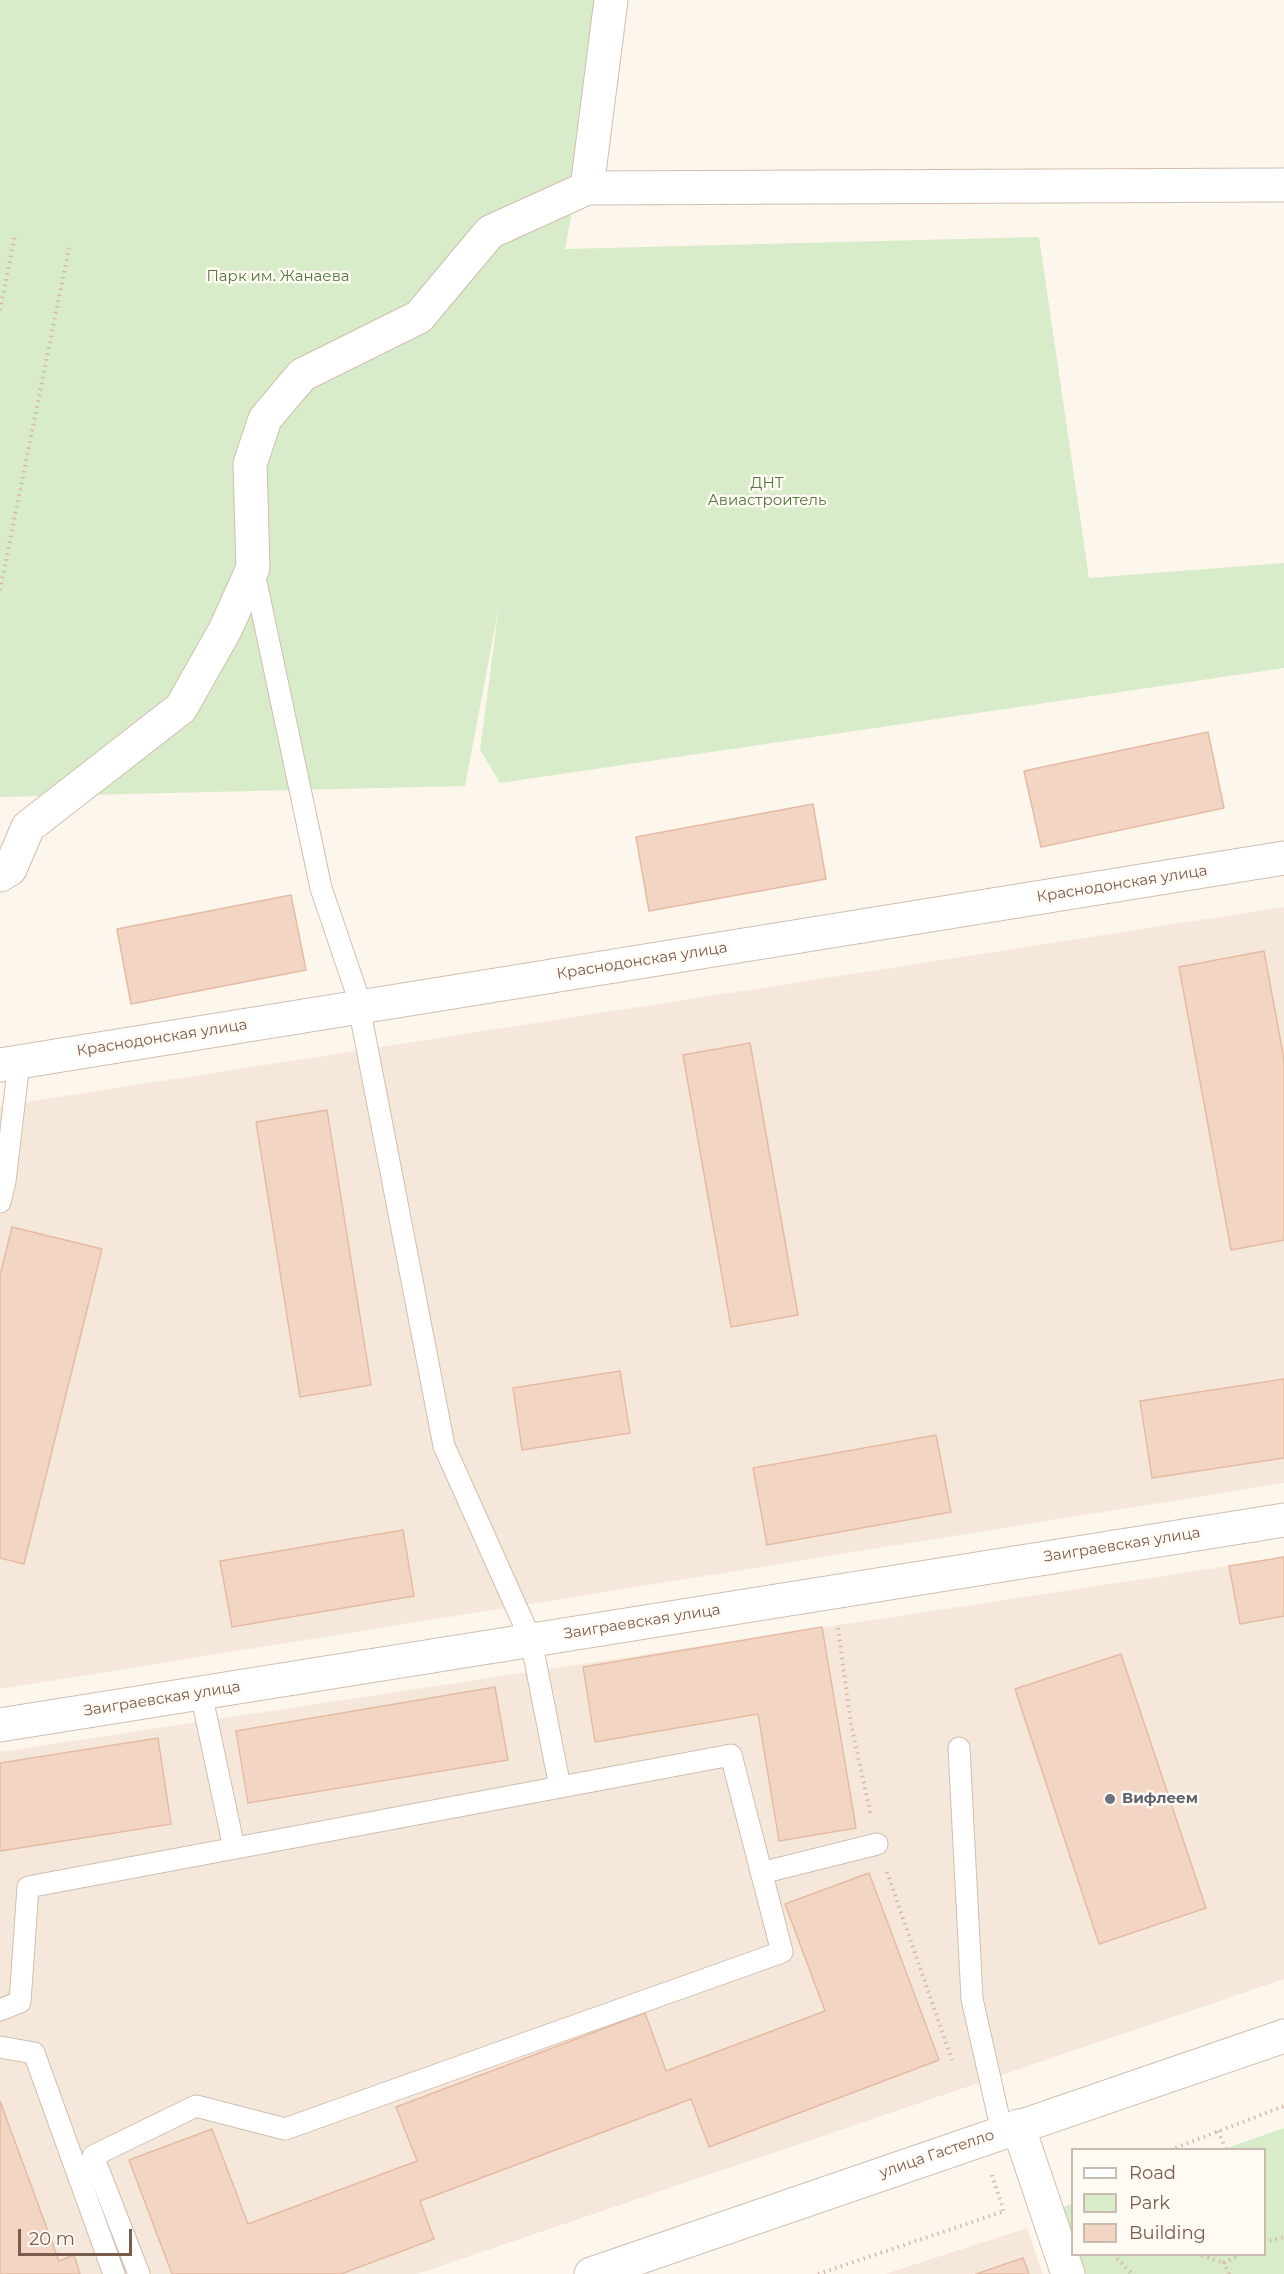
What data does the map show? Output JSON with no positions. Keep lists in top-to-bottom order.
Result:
{
  "streets": {
    "street": ["Краснодонская улица", "Заиграевская улица", "улица Гастелло"]
  },
  "parks": ["Парк им. Жанаева", "ДНТ Авиастроитель"],
  "places": ["Вифлеем"],
  "legend": ["Road", "Park", "Building"],
  "scale_bar": "20 m"
}
